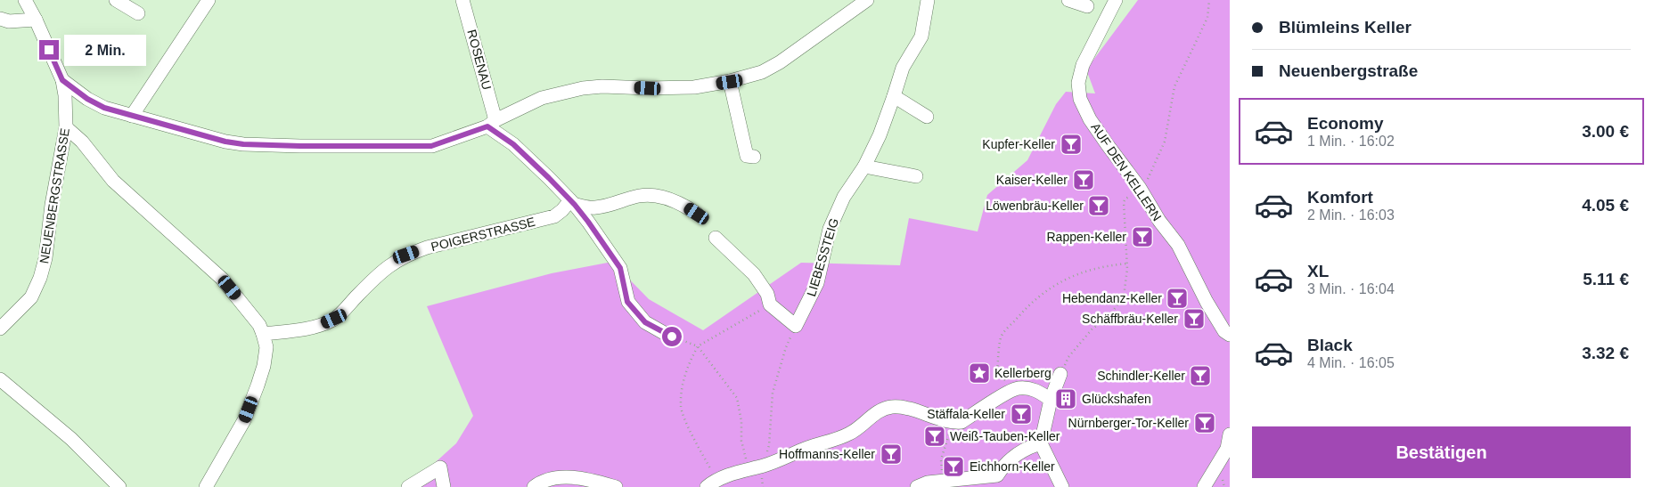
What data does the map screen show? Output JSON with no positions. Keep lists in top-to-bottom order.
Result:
{
  "streets": {
    "street": [
      "ROSENAU",
      "AUF DEN KELLERN",
      "NEUENBERGSTRASSE",
      "POIGERSTRASSE",
      "LIEBESSTEIG"
    ]
  },
  "places": {
    "bar": [
      "Kupfer-Keller",
      "Kaiser-Keller",
      "Löwenbräu-Keller",
      "Rappen-Keller",
      "Hebendanz-Keller",
      "Schäffbräu-Keller",
      "Schindler-Keller",
      "Stäffala-Keller",
      "Nürnberger-Tor-Keller",
      "Weiß-Tauben-Keller",
      "Hoffmanns-Keller",
      "Eichhorn-Keller"
    ],
    "place": ["Kellerberg"],
    "building": ["Glückshafen"]
  },
  "page": {
    "banner": ["Blümleins Keller", "Neuenbergstraße"],
    "bubble": "2 Min.",
    "list": [
      {
        "name": "Economy",
        "note": "1 Min. · 16:02",
        "value": "3.00 €"
      },
      {
        "name": "Komfort",
        "note": "2 Min. · 16:03",
        "value": "4.05 €"
      },
      {
        "name": "XL",
        "note": "3 Min. · 16:04",
        "value": "5.11 €"
      },
      {
        "name": "Black",
        "note": "4 Min. · 16:05",
        "value": "3.32 €"
      }
    ],
    "buttons": "Bestätigen"
  }
}
